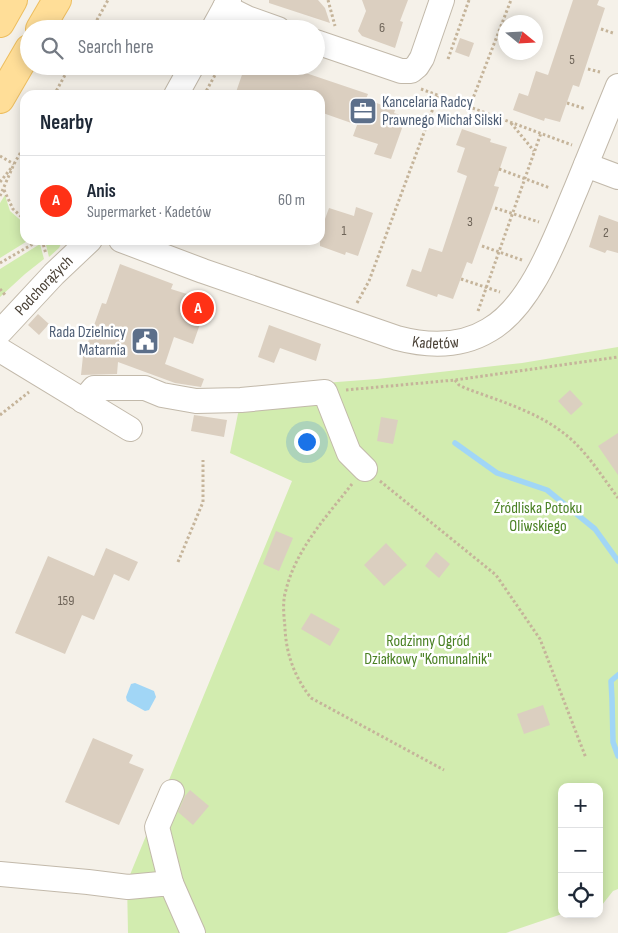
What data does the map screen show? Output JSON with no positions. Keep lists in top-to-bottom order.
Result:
{
  "streets": {
    "street": ["Podchorążych", "Kadetów"]
  },
  "parks": ["Źródliska Potoku Oliwskiego", "Rodzinny Ogród Działkowy \"Komunalnik\""],
  "places": {
    "office": ["Kancelaria Radcy Prawnego Michał Silski"],
    "public building": ["Rada Dzielnicy Matarnia"]
  },
  "house_numbers": [
    "6",
    "5",
    "3",
    "1",
    "2",
    "159"
  ],
  "north": "right",
  "page": {
    "search": "Search here",
    "heading": "Nearby",
    "list": [
      {
        "mark": "A",
        "name": "Anis",
        "note": "Supermarket · Kadetów",
        "value": "60 m"
      }
    ],
    "pins": "A",
    "map_buttons": ["+", "−"]
  }
}
